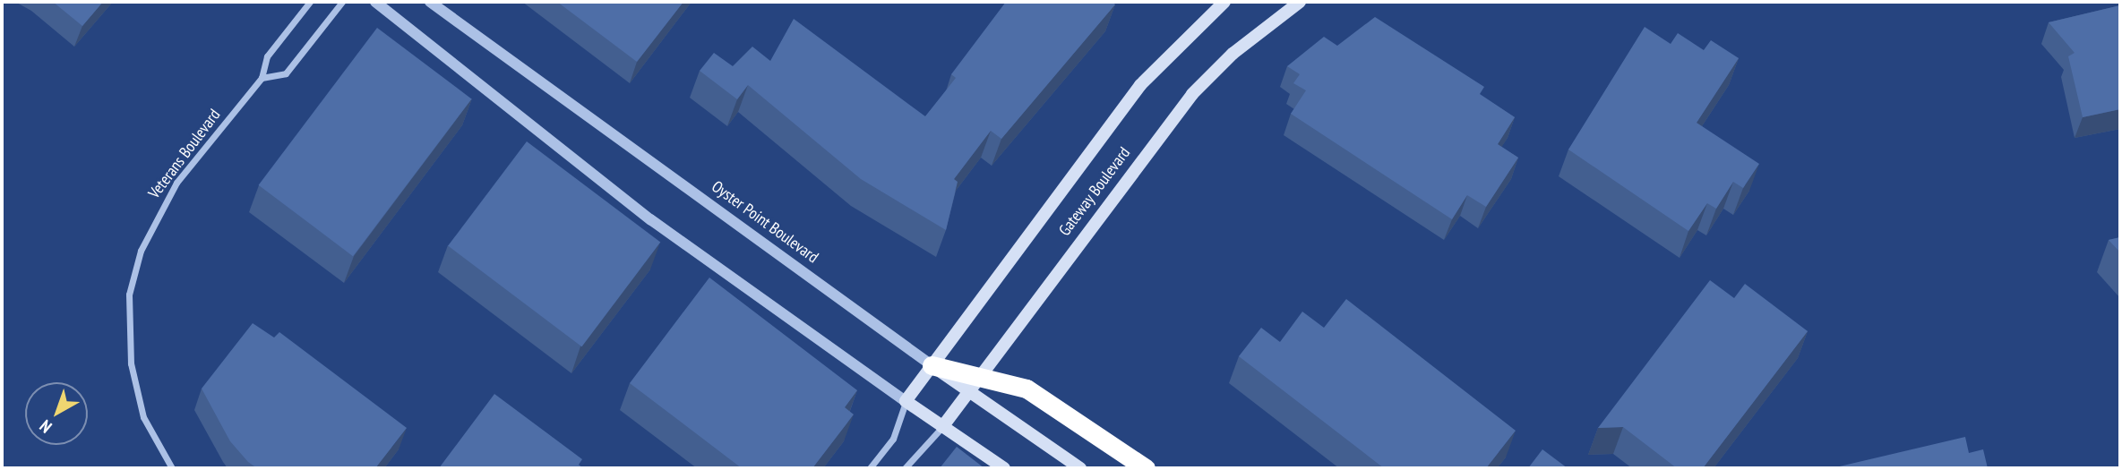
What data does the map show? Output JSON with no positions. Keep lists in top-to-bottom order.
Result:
{
  "streets": {
    "main road": ["Gateway Boulevard"],
    "street": ["Veterans Boulevard", "Oyster Point Boulevard"]
  },
  "crossings": [
    ["Gateway Boulevard", "Oyster Point Boulevard"]
  ],
  "north": "bottom left"
}
